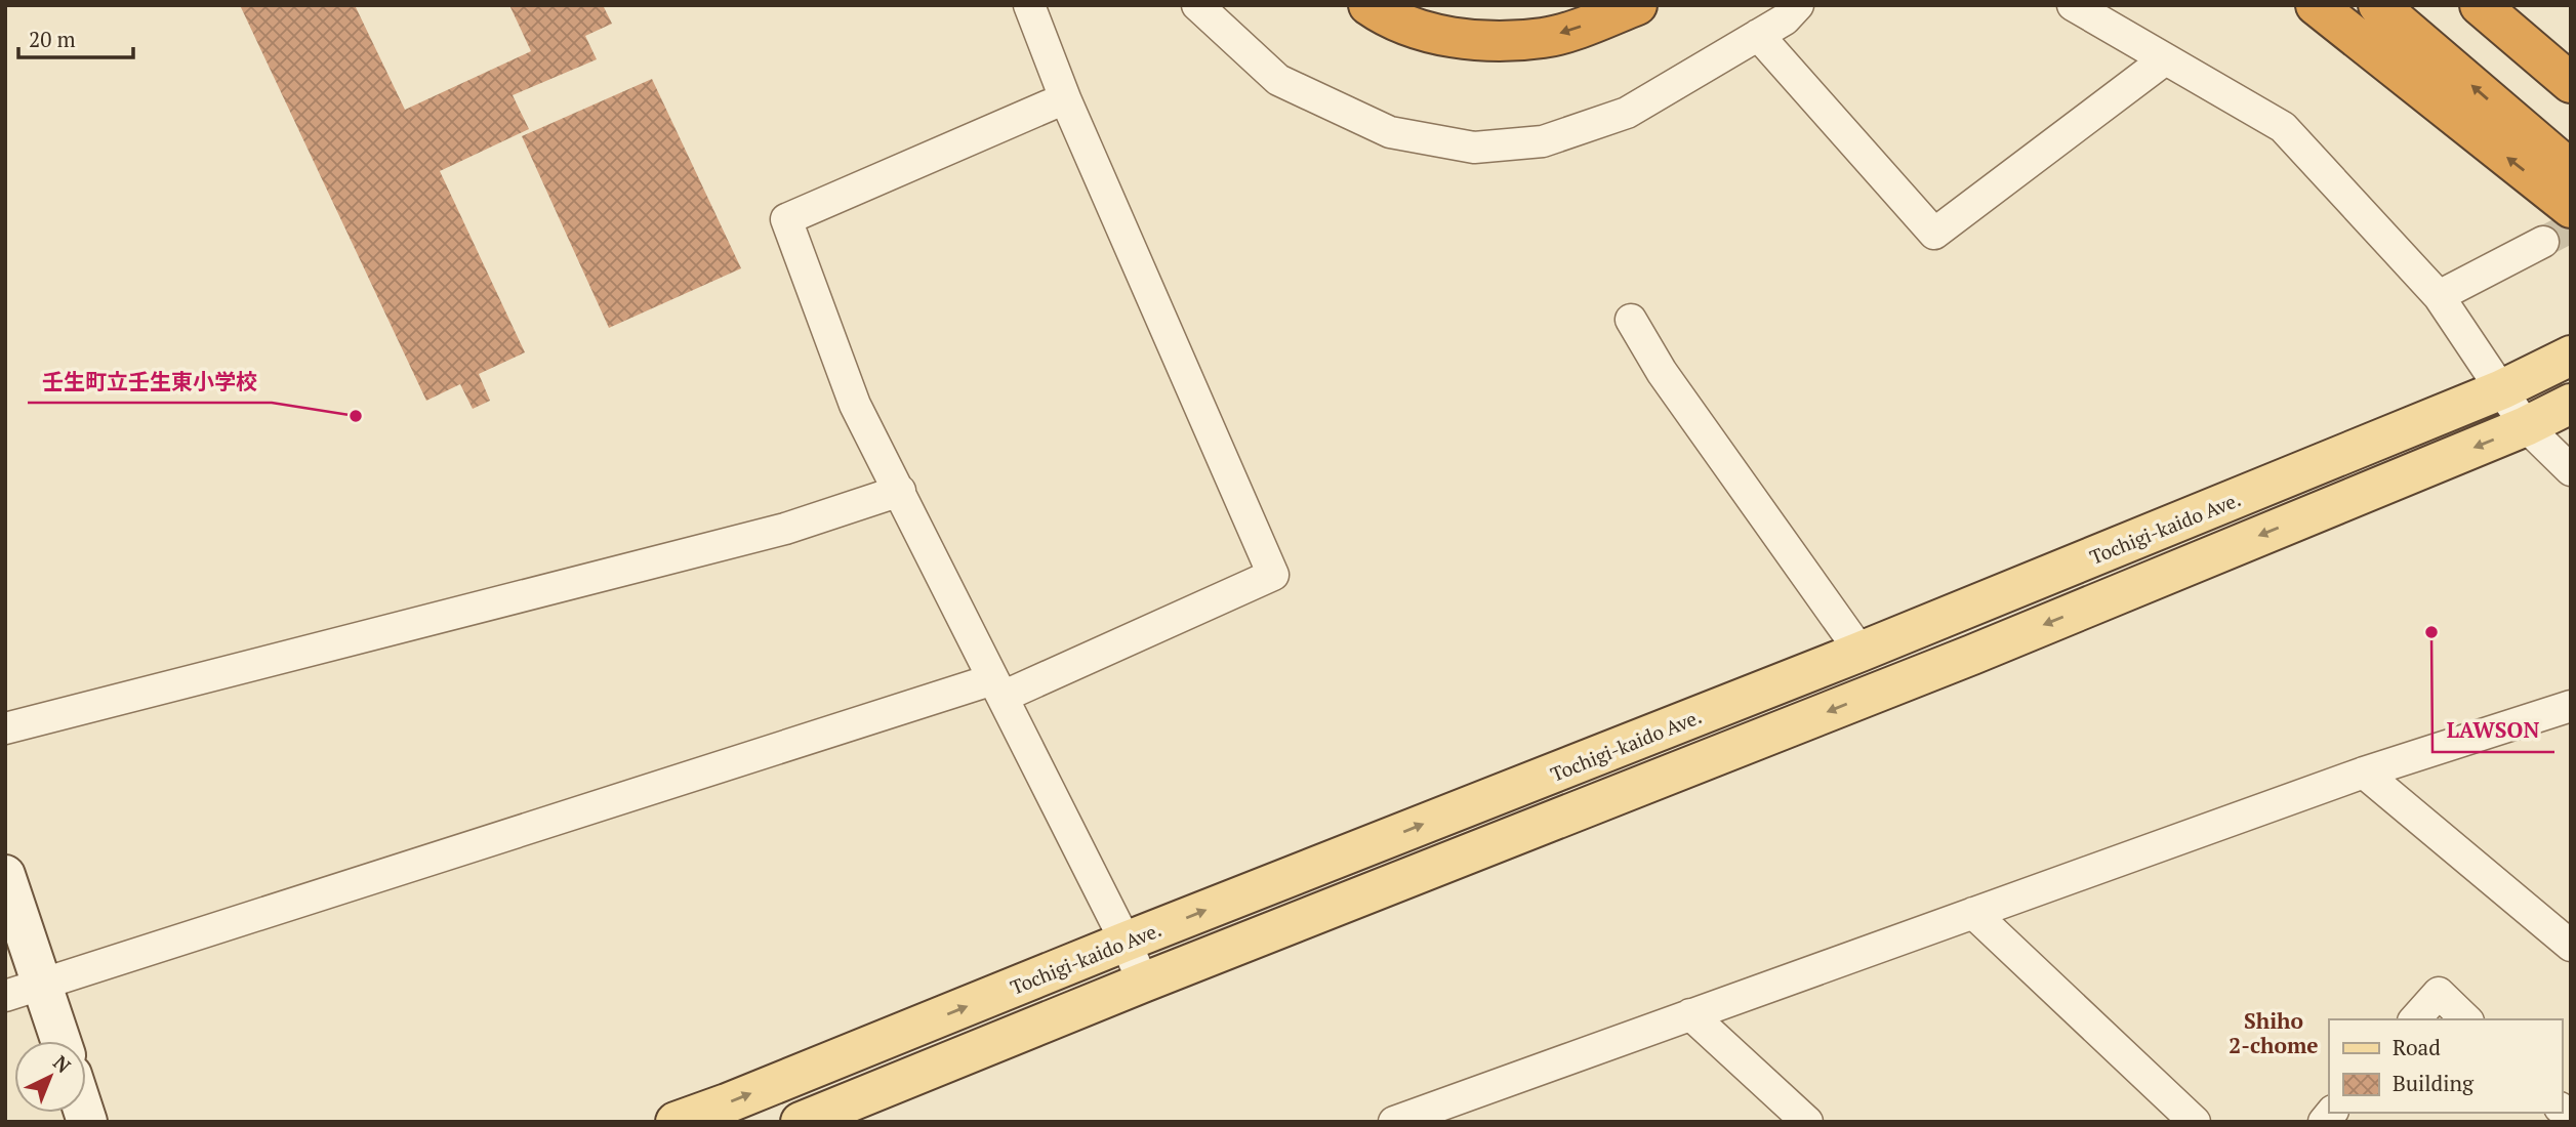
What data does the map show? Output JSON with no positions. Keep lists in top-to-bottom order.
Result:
{
  "streets": {
    "main road": ["Tochigi-kaido Ave."]
  },
  "districts": ["Shiho 2-chome"],
  "places": ["壬生町立壬生東小学校", "LAWSON"],
  "legend": ["Road", "Building"],
  "scale_bar": "20 m",
  "north": "top right"
}
